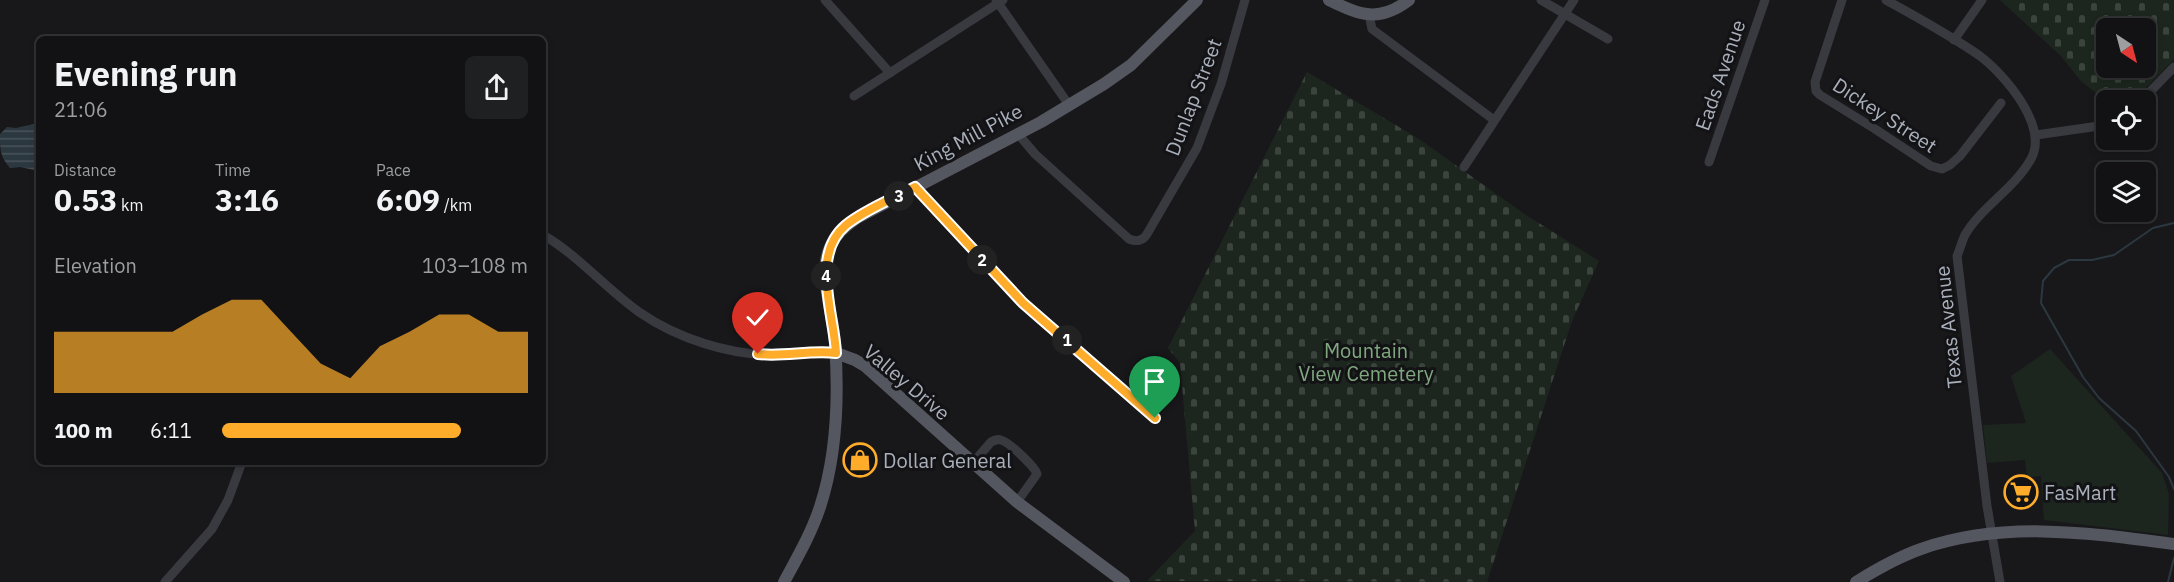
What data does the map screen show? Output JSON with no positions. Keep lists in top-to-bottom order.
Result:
{
  "streets": {
    "main road": ["King Mill Pike", "Valley Drive"],
    "street": [
      "Eads Avenue",
      "Dunlap Street",
      "Dickey Street",
      "Texas Avenue"
    ]
  },
  "crossings": [
    ["Dunlap Street", "King Mill Pike"],
    ["King Mill Pike", "Valley Drive"]
  ],
  "parks": ["Mountain View Cemetery"],
  "places": {
    "shop": ["Dollar General"],
    "supermarket": ["FasMart"]
  },
  "north": "bottom right",
  "page": {
    "heading": ["Evening run", "21:06"],
    "stats": [
      ["Distance", "0.53 km"],
      ["Time", "3:16"],
      ["Pace", "6:09 /km"]
    ],
    "pins": [
      "3",
      "2",
      "4",
      "1"
    ],
    "chart": ["Elevation", "103–108 m"],
    "list": [
      {
        "name": "100 m",
        "note": "6:11"
      }
    ]
  }
}
